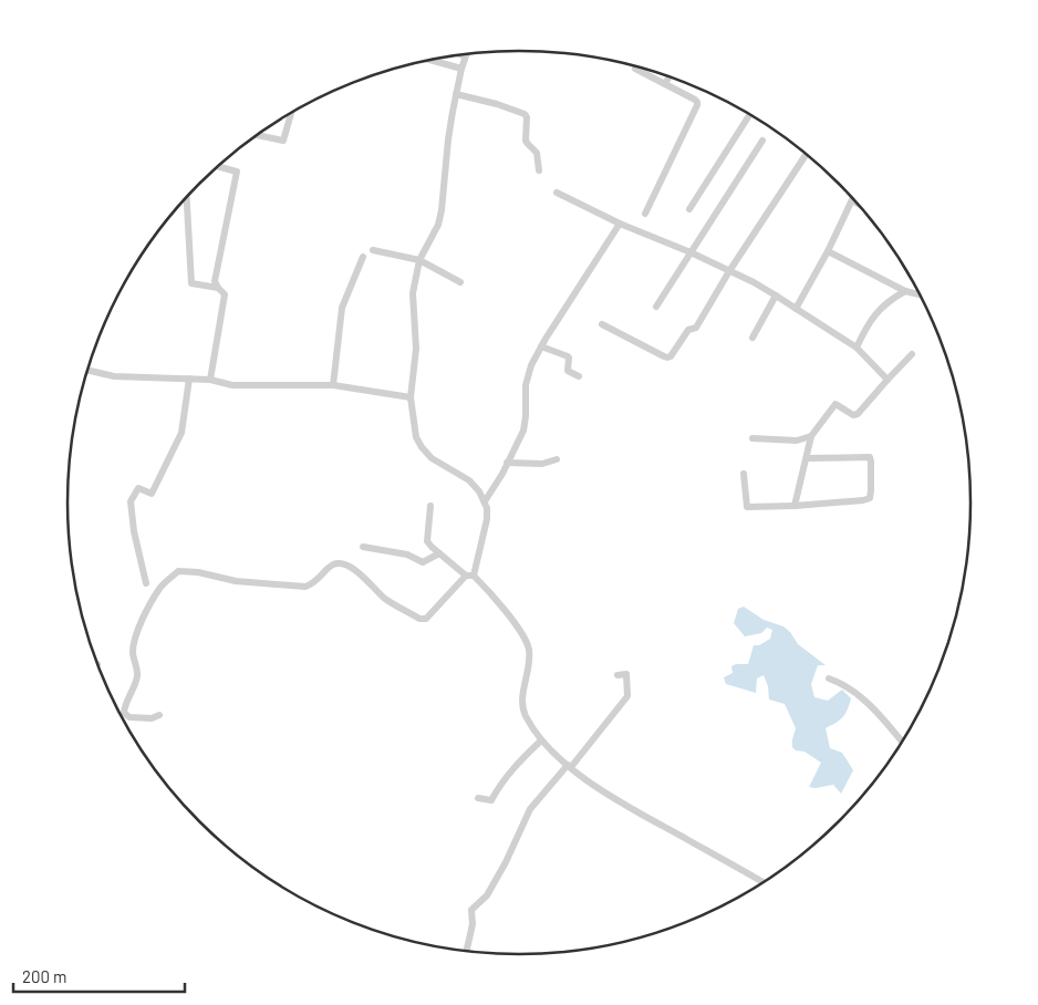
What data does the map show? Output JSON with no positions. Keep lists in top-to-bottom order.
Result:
{
  "scale_bar": "200 m"
}
